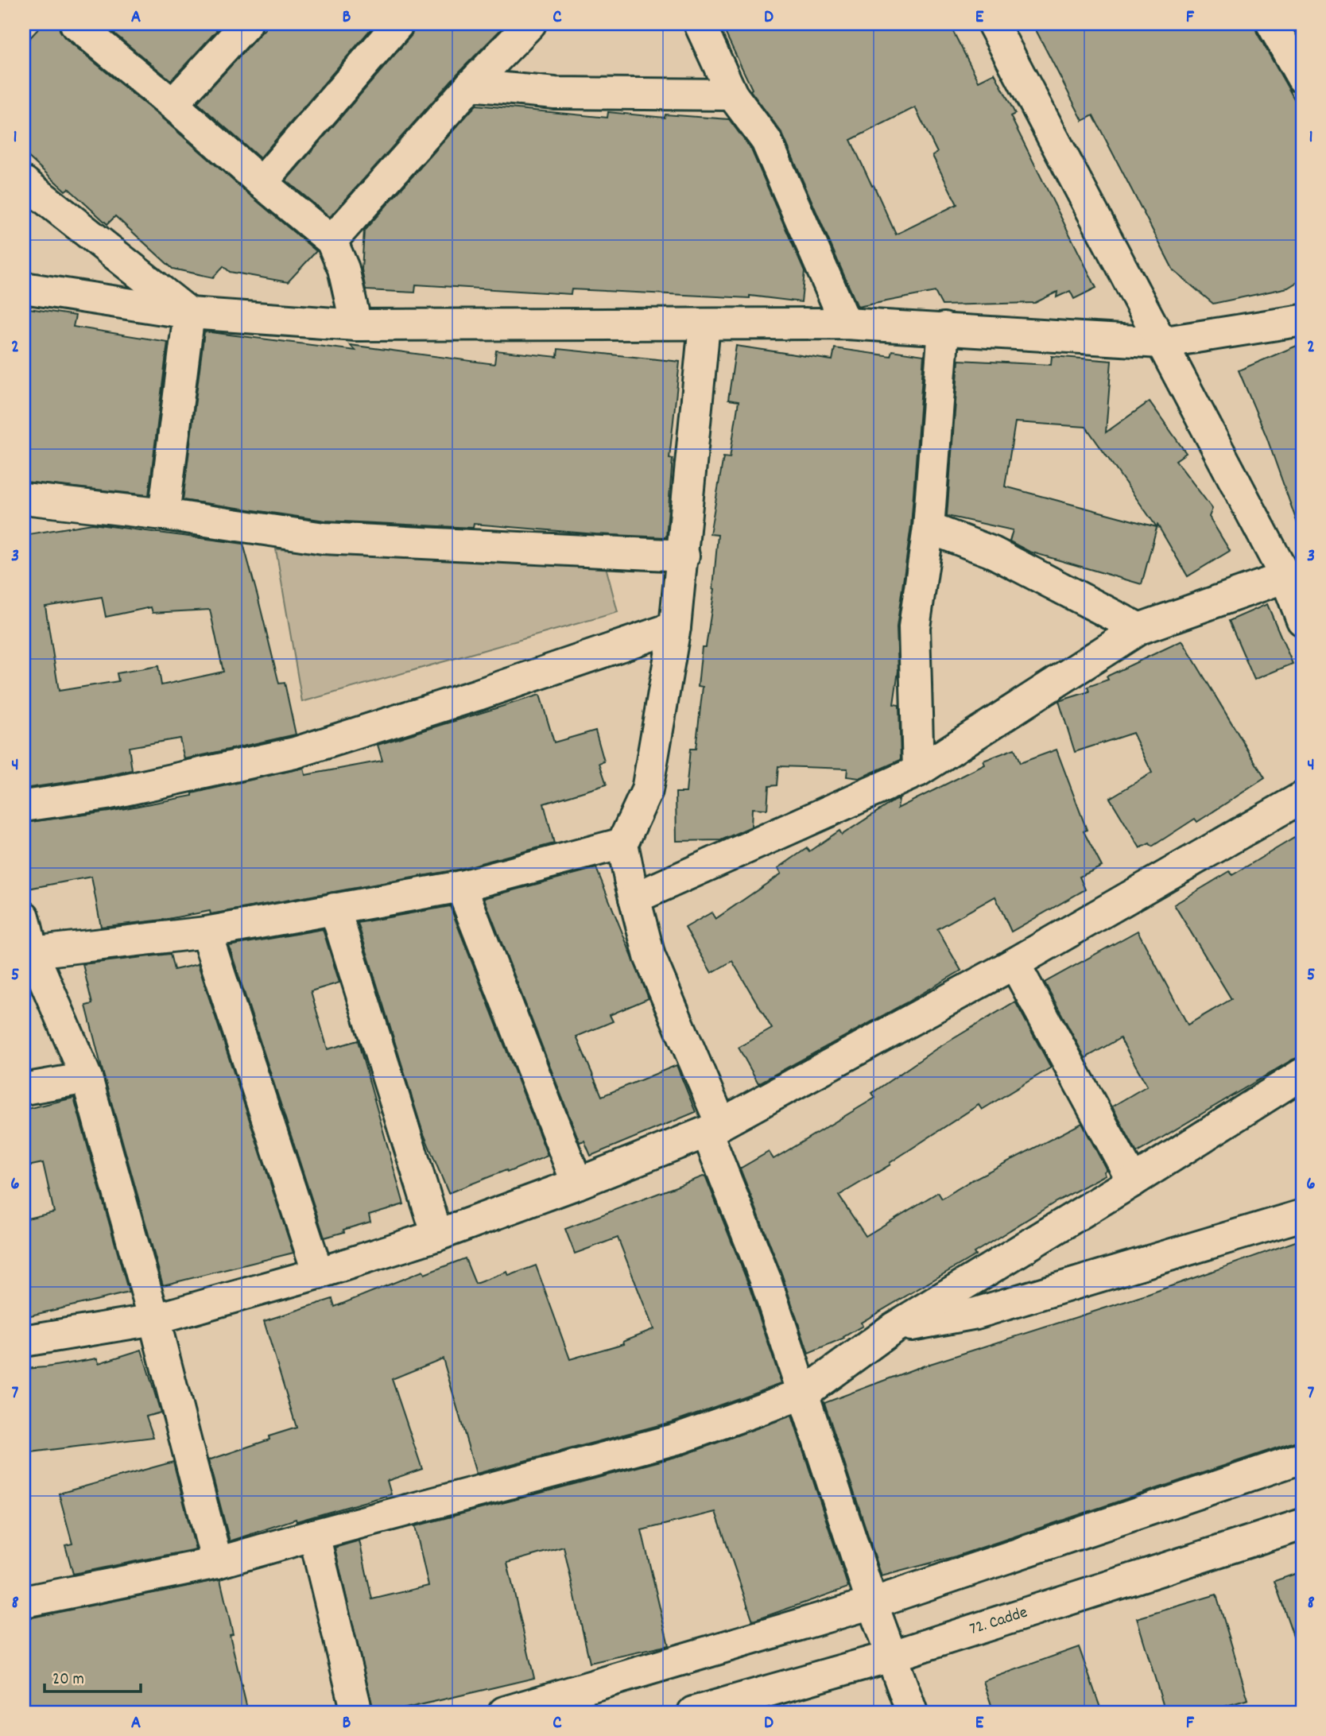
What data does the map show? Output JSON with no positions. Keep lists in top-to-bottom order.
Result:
{
  "streets": {
    "street": ["72. Cadde"]
  },
  "scale_bar": "20 m",
  "grid": {
    "columns": [
      "A",
      "B",
      "C",
      "D",
      "E",
      "F"
    ],
    "rows": [
      "1",
      "2",
      "3",
      "4",
      "5",
      "6",
      "7",
      "8"
    ]
  }
}
